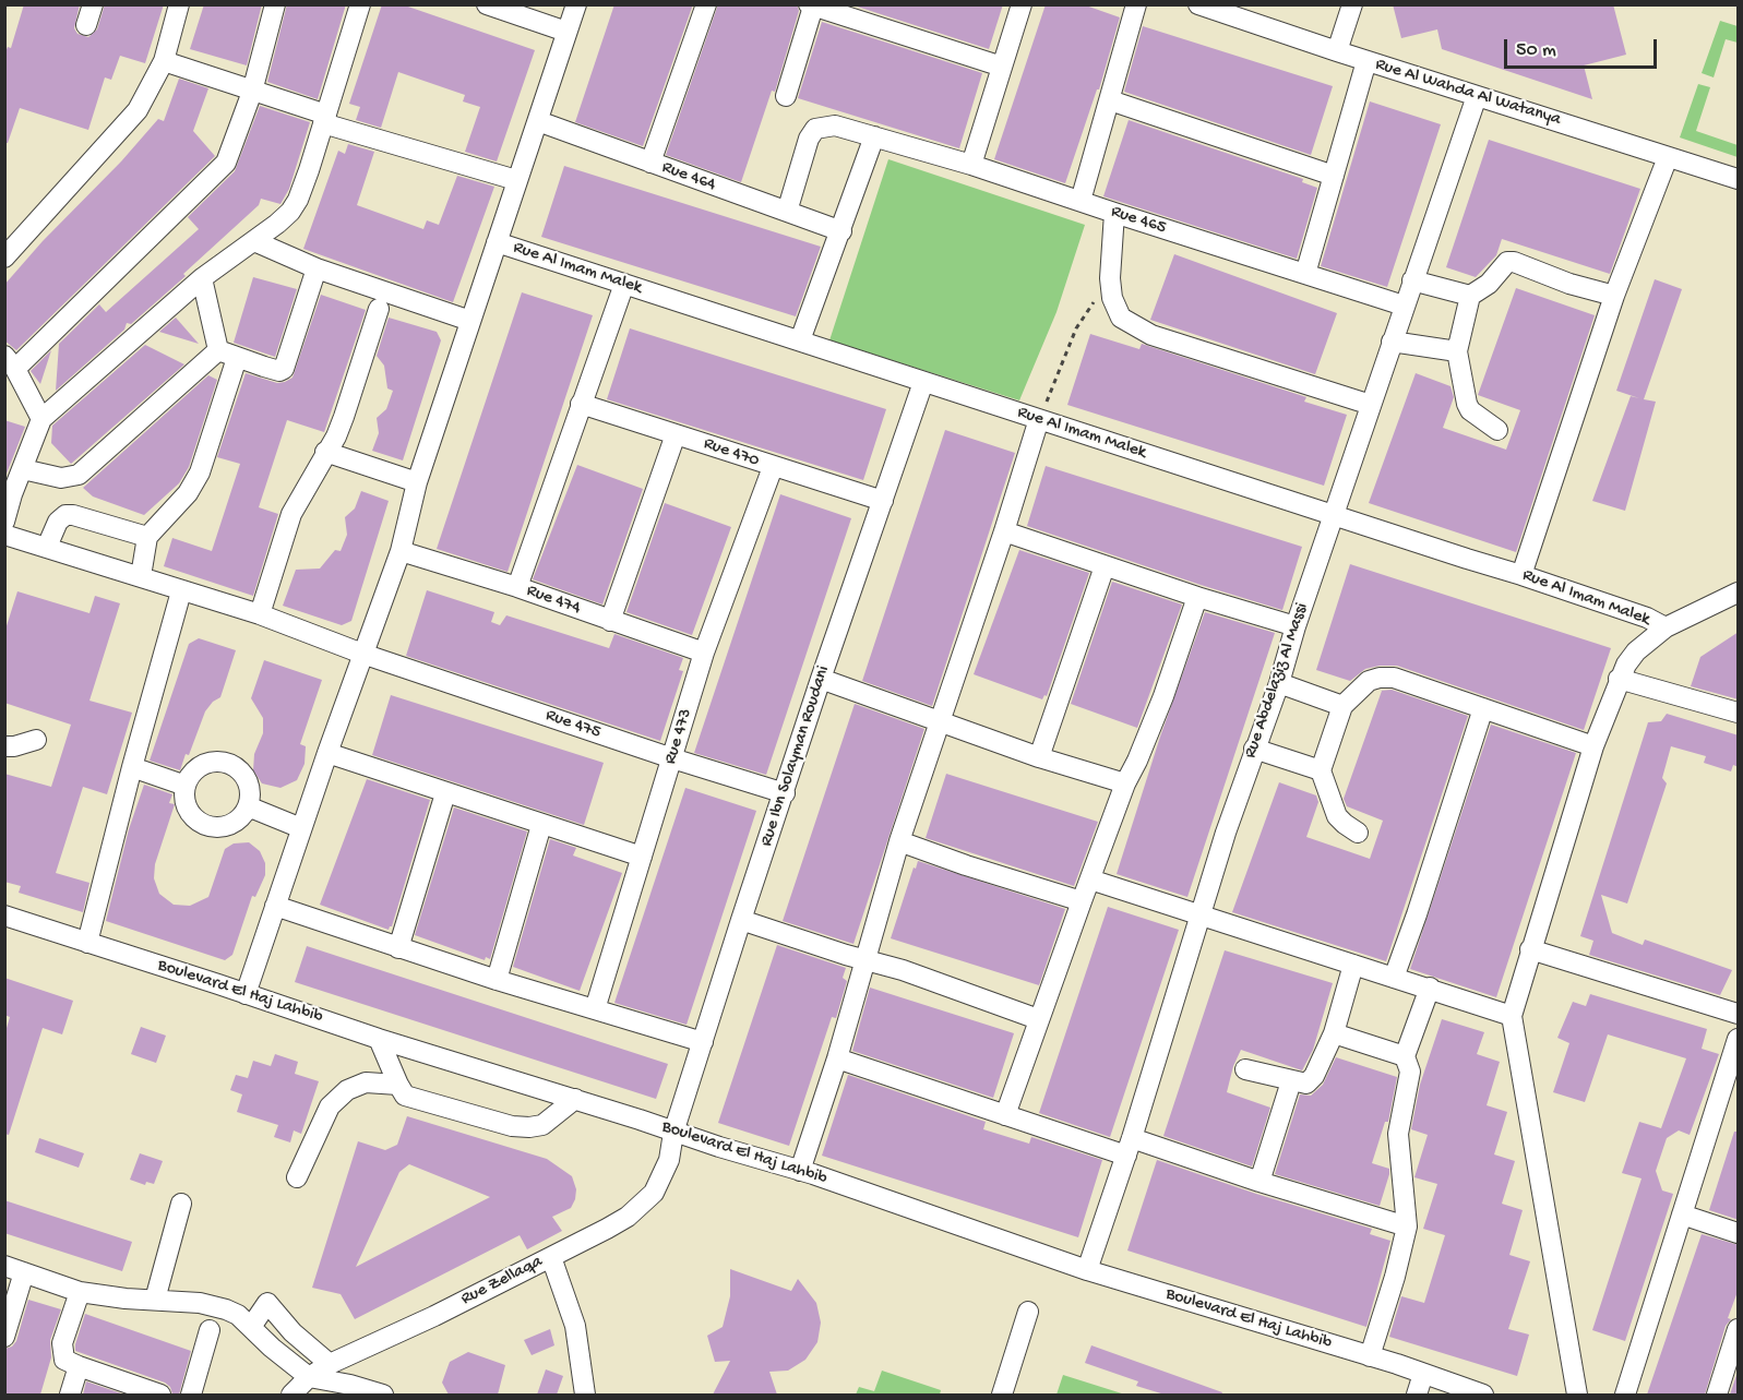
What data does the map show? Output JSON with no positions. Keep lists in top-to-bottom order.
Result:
{
  "streets": {
    "street": [
      "Rue Al Wahda Al Watanya",
      "Rue 464",
      "Rue 465",
      "Rue Al Imam Malek",
      "Rue 470",
      "Rue 474",
      "Rue Abdelaziz Al Massi",
      "Rue 475",
      "Rue 473",
      "Rue Ibn Solayman Roudani",
      "Boulevard El Haj Lahbib",
      "Rue Zellaqa"
    ]
  },
  "crossings": [
    ["Rue Al Wahda Al Watanya", "Rue Abdelaziz Al Massi"],
    ["Rue 464", "Rue 465"],
    ["Rue 465", "Rue Abdelaziz Al Massi"],
    ["Rue Al Imam Malek", "Rue Abdelaziz Al Massi"],
    ["Rue Al Imam Malek", "Rue Ibn Solayman Roudani"],
    ["Rue 470", "Rue 473"],
    ["Rue 470", "Rue Ibn Solayman Roudani"],
    ["Rue 474", "Rue 473"],
    ["Rue Abdelaziz Al Massi", "Boulevard El Haj Lahbib"],
    ["Rue 475", "Rue 473"],
    ["Rue 475", "Rue Ibn Solayman Roudani"],
    ["Rue Ibn Solayman Roudani", "Boulevard El Haj Lahbib"],
    ["Rue Ibn Solayman Roudani", "Rue Zellaqa"],
    ["Boulevard El Haj Lahbib", "Rue Zellaqa"]
  ],
  "scale_bar": "50 m"
}
